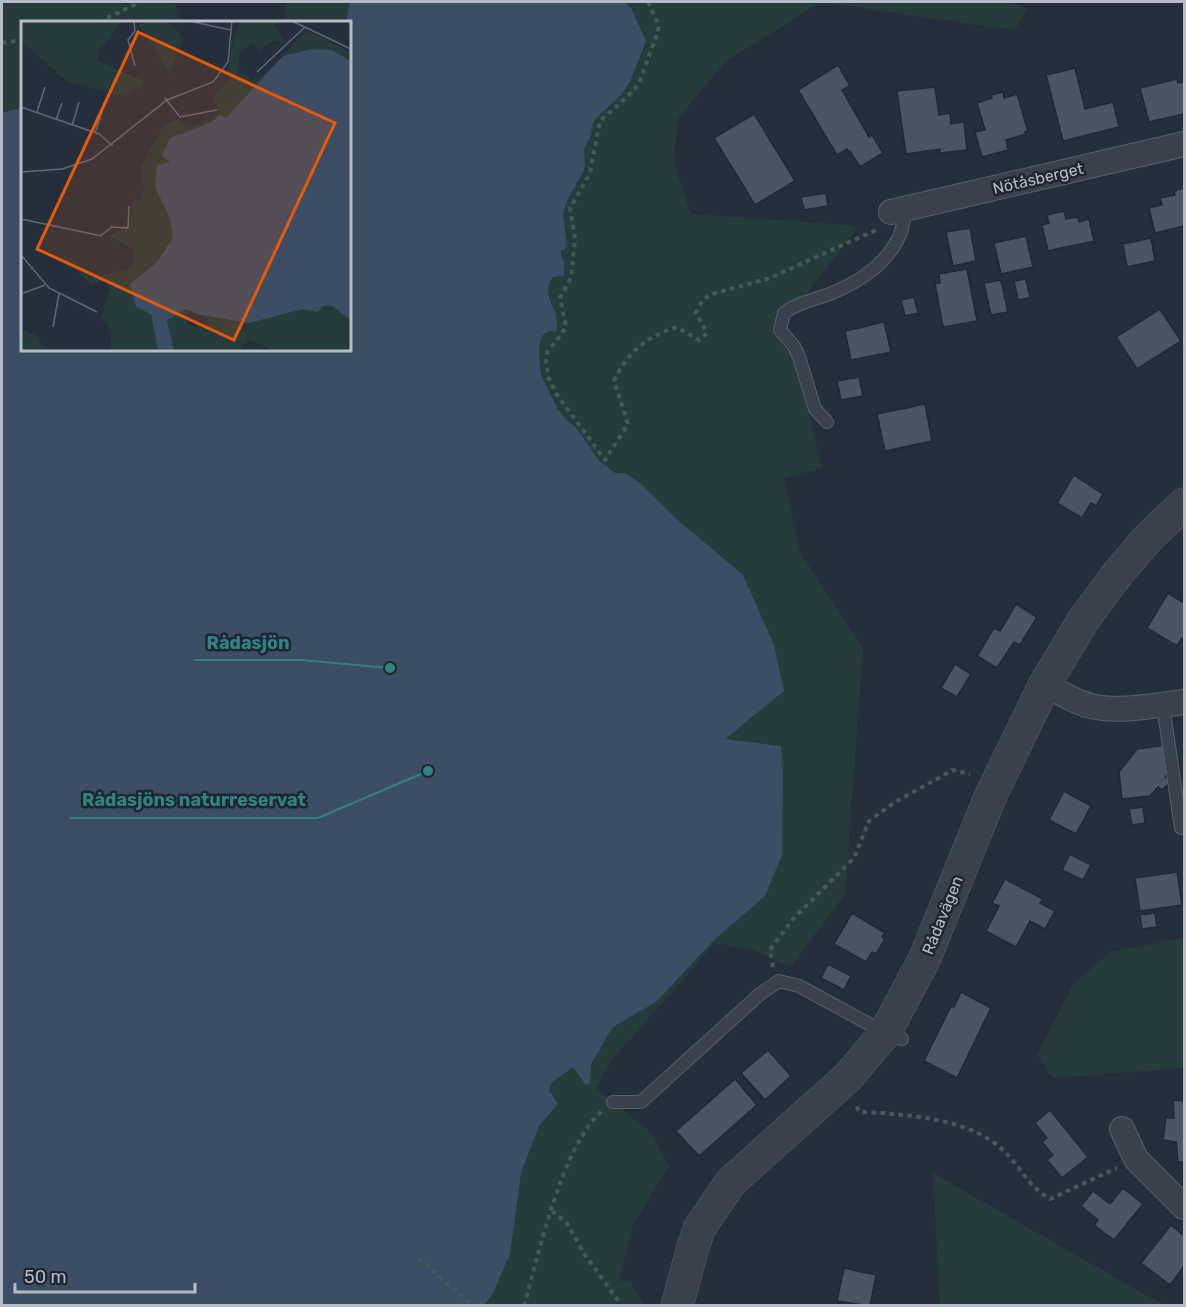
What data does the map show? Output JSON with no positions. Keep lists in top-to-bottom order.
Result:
{
  "streets": {
    "street": ["Nötåsberget", "Rådavägen"]
  },
  "places": ["Rådasjön", "Rådasjöns naturreservat"],
  "scale_bar": "50 m"
}
